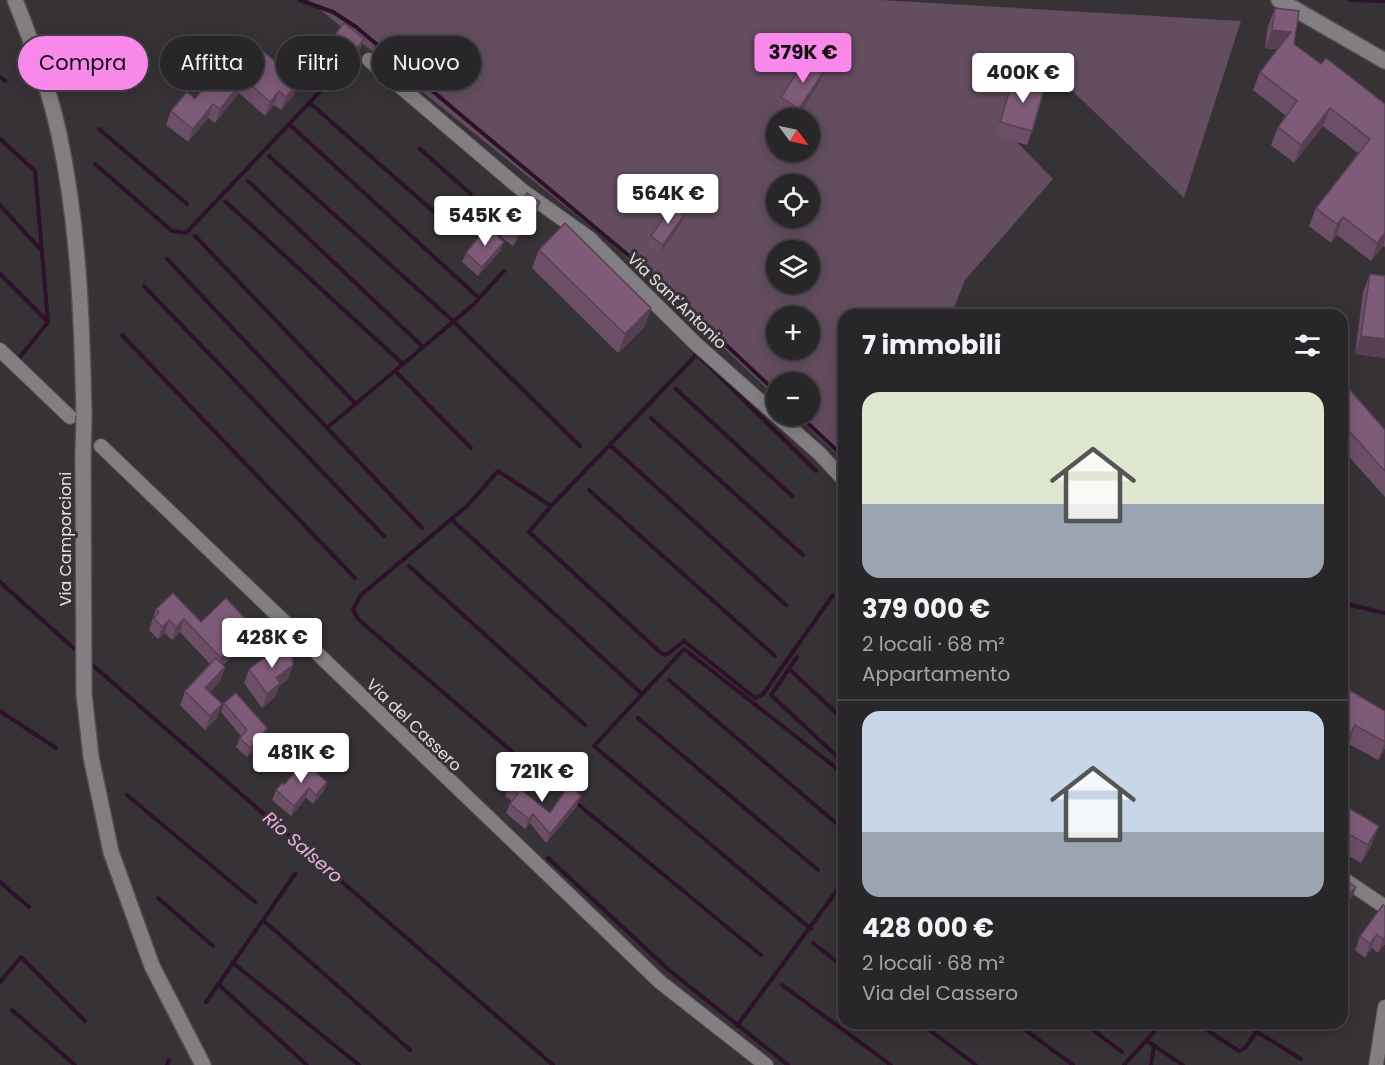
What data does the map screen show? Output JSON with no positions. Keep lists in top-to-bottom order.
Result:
{
  "streets": {
    "main road": ["Via Camporcioni"],
    "street": ["Via Sant'Antonio", "Via del Cassero"]
  },
  "water": ["Rio Salsero"],
  "north": "bottom right",
  "page": {
    "price": [
      "379K €",
      "400K €",
      "564K €",
      "545K €",
      "428K €",
      "481K €",
      "721K €"
    ],
    "chip": [
      "Compra",
      "Affitta",
      "Filtri",
      "Nuovo"
    ],
    "map_buttons": ["+", "−"],
    "heading": "7 immobili",
    "list": [
      {
        "name": "379 000 €",
        "note": "2 locali · 68 m² · Appartamento"
      },
      {
        "name": "428 000 €",
        "note": "2 locali · 68 m² · Via del Cassero"
      }
    ]
  }
}
